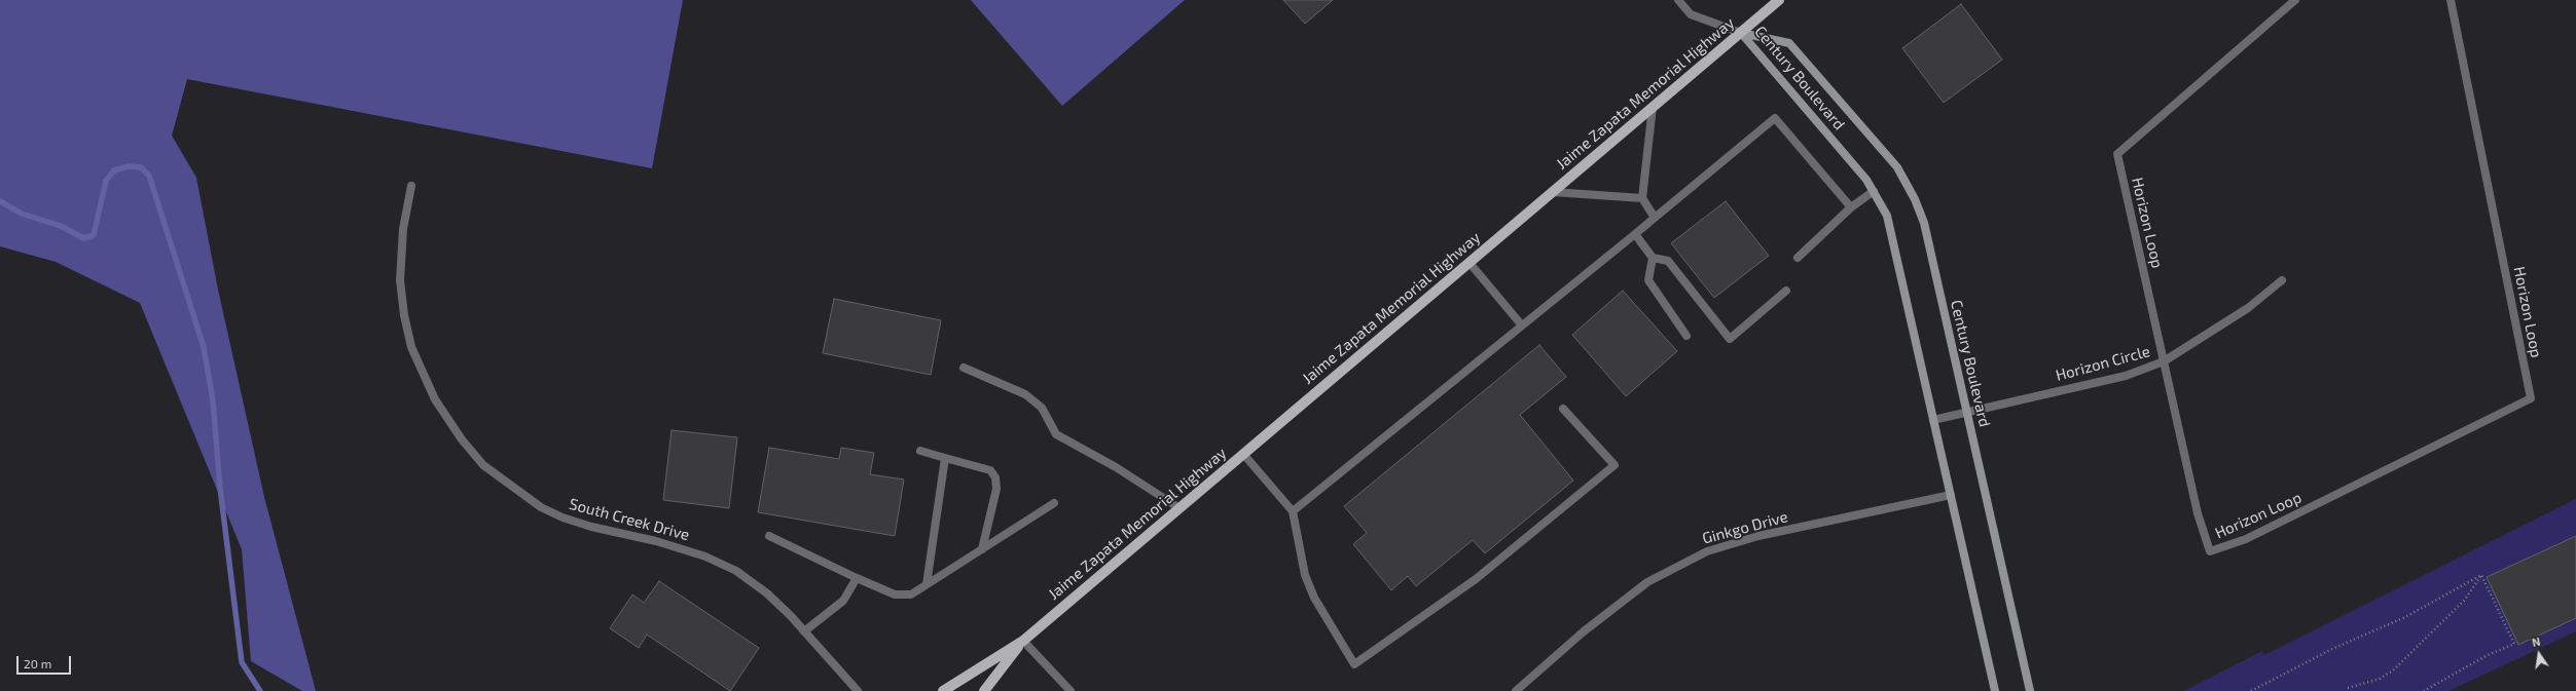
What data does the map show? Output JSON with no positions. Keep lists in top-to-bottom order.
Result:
{
  "streets": {
    "main road": ["Jaime Zapata Memorial Highway"],
    "street": [
      "Century Boulevard",
      "Horizon Loop",
      "Horizon Circle",
      "South Creek Drive",
      "Ginkgo Drive"
    ]
  },
  "crossings": [
    ["Century Boulevard", "Jaime Zapata Memorial Highway"],
    ["Century Boulevard", "Horizon Circle"],
    ["Century Boulevard", "Ginkgo Drive"],
    ["Horizon Loop", "Horizon Circle"]
  ],
  "scale_bar": "20 m",
  "north": "top"
}
